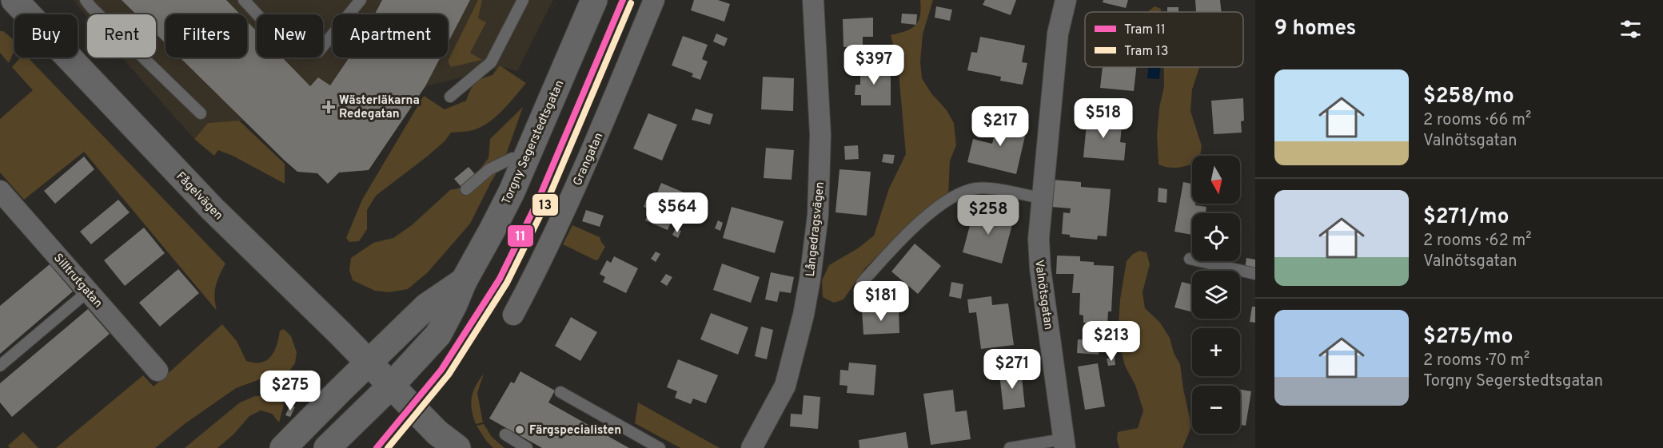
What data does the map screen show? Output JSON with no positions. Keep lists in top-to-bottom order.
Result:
{
  "streets": {
    "street": [
      "Torgny Segerstedtsgatan",
      "Grangatan",
      "Fågelvägen",
      "Långedragsvägen",
      "Silltrutgatan",
      "Valnötsgatan"
    ]
  },
  "crossings": [
    ["Torgny Segerstedtsgatan", "Fågelvägen"]
  ],
  "places": {
    "health": ["Wästerläkarna Redegatan"],
    "other": ["Färgspecialisten"]
  },
  "lines": ["tram line 11", "tram line 13"],
  "legend": ["Tram 11", "Tram 13"],
  "north": "bottom",
  "page": {
    "heading": "9 homes",
    "chip": [
      "Buy",
      "Rent",
      "Filters",
      "New",
      "Apartment"
    ],
    "price": [
      "$397",
      "$518",
      "$217",
      "$564",
      "$258",
      "$181",
      "$213",
      "$271",
      "$275"
    ],
    "list": [
      {
        "name": "$258/mo",
        "note": "2 rooms · 66 m² · Valnötsgatan"
      },
      {
        "name": "$271/mo",
        "note": "2 rooms · 62 m² · Valnötsgatan"
      },
      {
        "name": "$275/mo",
        "note": "2 rooms · 70 m² · Torgny Segerstedtsgatan"
      }
    ],
    "map_buttons": ["+", "−"]
  }
}
